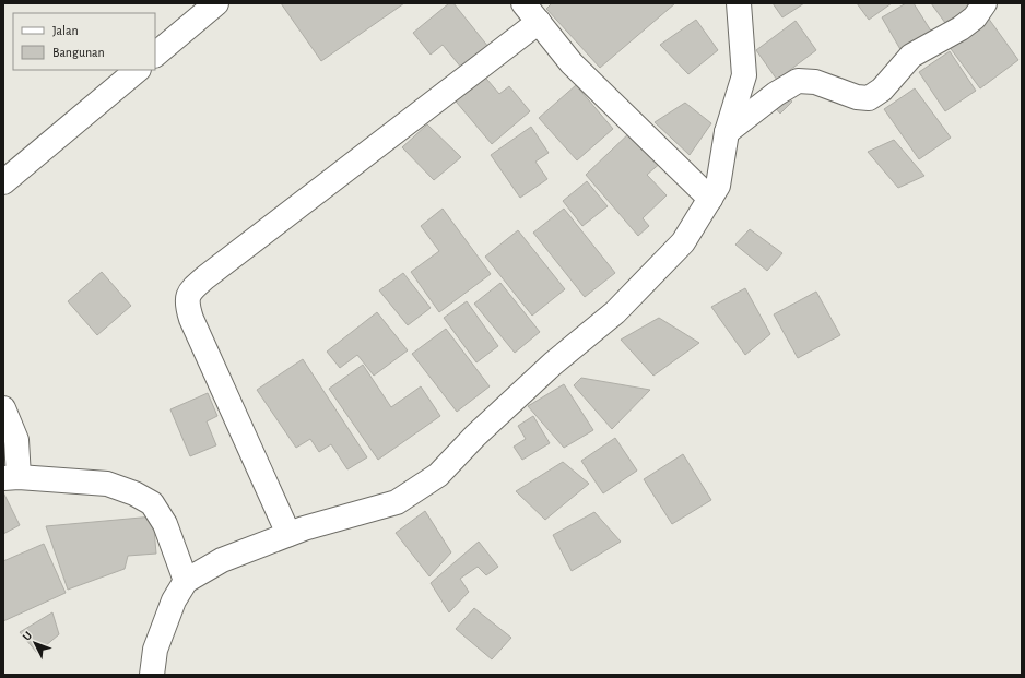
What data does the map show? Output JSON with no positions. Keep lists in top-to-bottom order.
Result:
{
  "legend": ["Jalan", "Bangunan"],
  "north": "top left"
}
